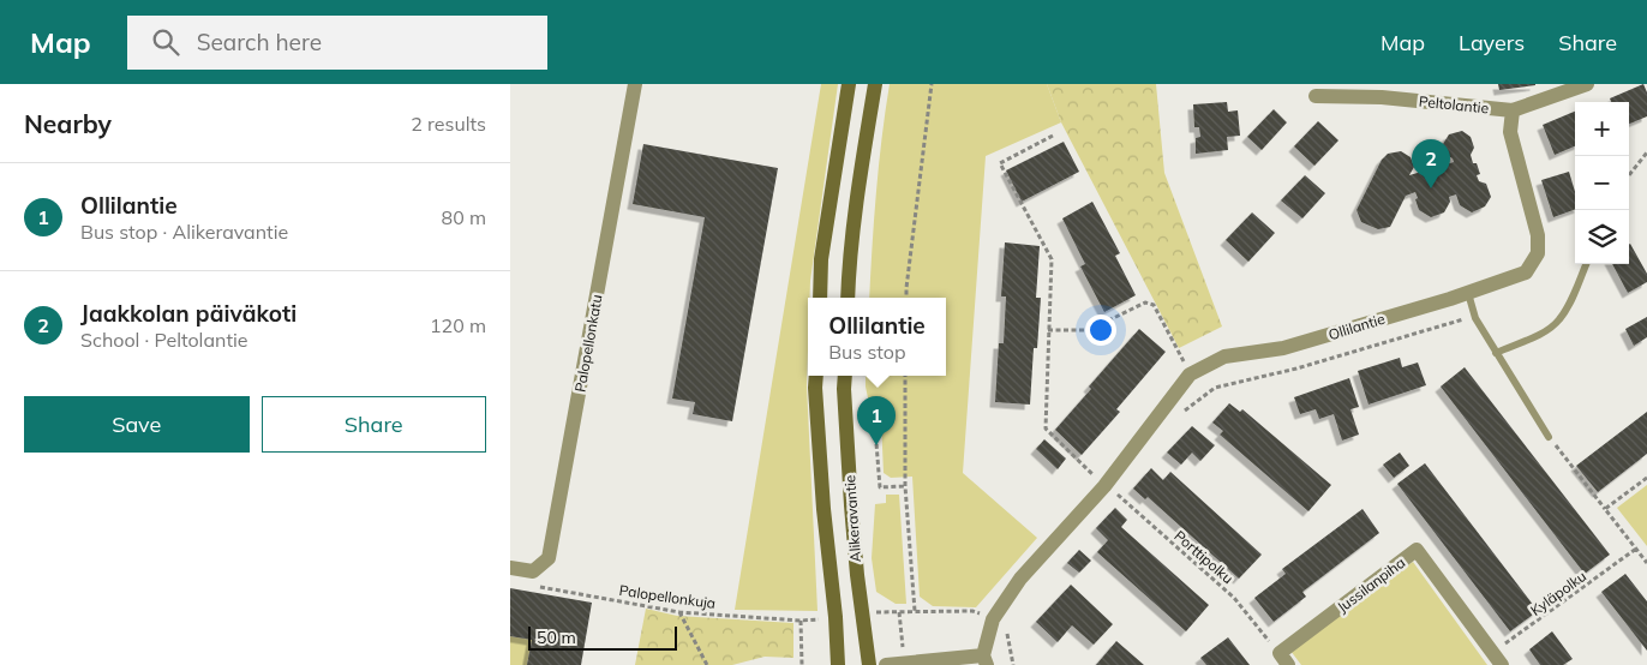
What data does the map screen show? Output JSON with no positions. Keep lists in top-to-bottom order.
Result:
{
  "streets": {
    "main road": ["Alikeravantie"],
    "street": [
      "Peltolantie",
      "Ollilantie",
      "Palopellonkatu",
      "Jussilanpiha"
    ],
    "path": ["Porttipolku", "Kyläpolku", "Palopellonkuja"]
  },
  "crossings": [
    ["Peltolantie", "Ollilantie"],
    ["Ollilantie", "Porttipolku"],
    ["Porttipolku", "Jussilanpiha"],
    ["Jussilanpiha", "Kyläpolku"]
  ],
  "scale_bar": "50 m",
  "page": {
    "header": "Map",
    "search": "Search here",
    "nav": ["Map", "Layers", "Share"],
    "heading": ["Nearby", "2 results"],
    "map_buttons": ["+", "−"],
    "pins": ["2", "1"],
    "list": [
      {
        "mark": "1",
        "name": "Ollilantie",
        "note": "Bus stop · Alikeravantie",
        "value": "80 m"
      },
      {
        "mark": "2",
        "name": "Jaakkolan päiväkoti",
        "note": "School · Peltolantie",
        "value": "120 m"
      }
    ],
    "popup": ["Ollilantie", "Bus stop"],
    "buttons": ["Save", "Share"],
    "scale": "50 m"
  }
}
